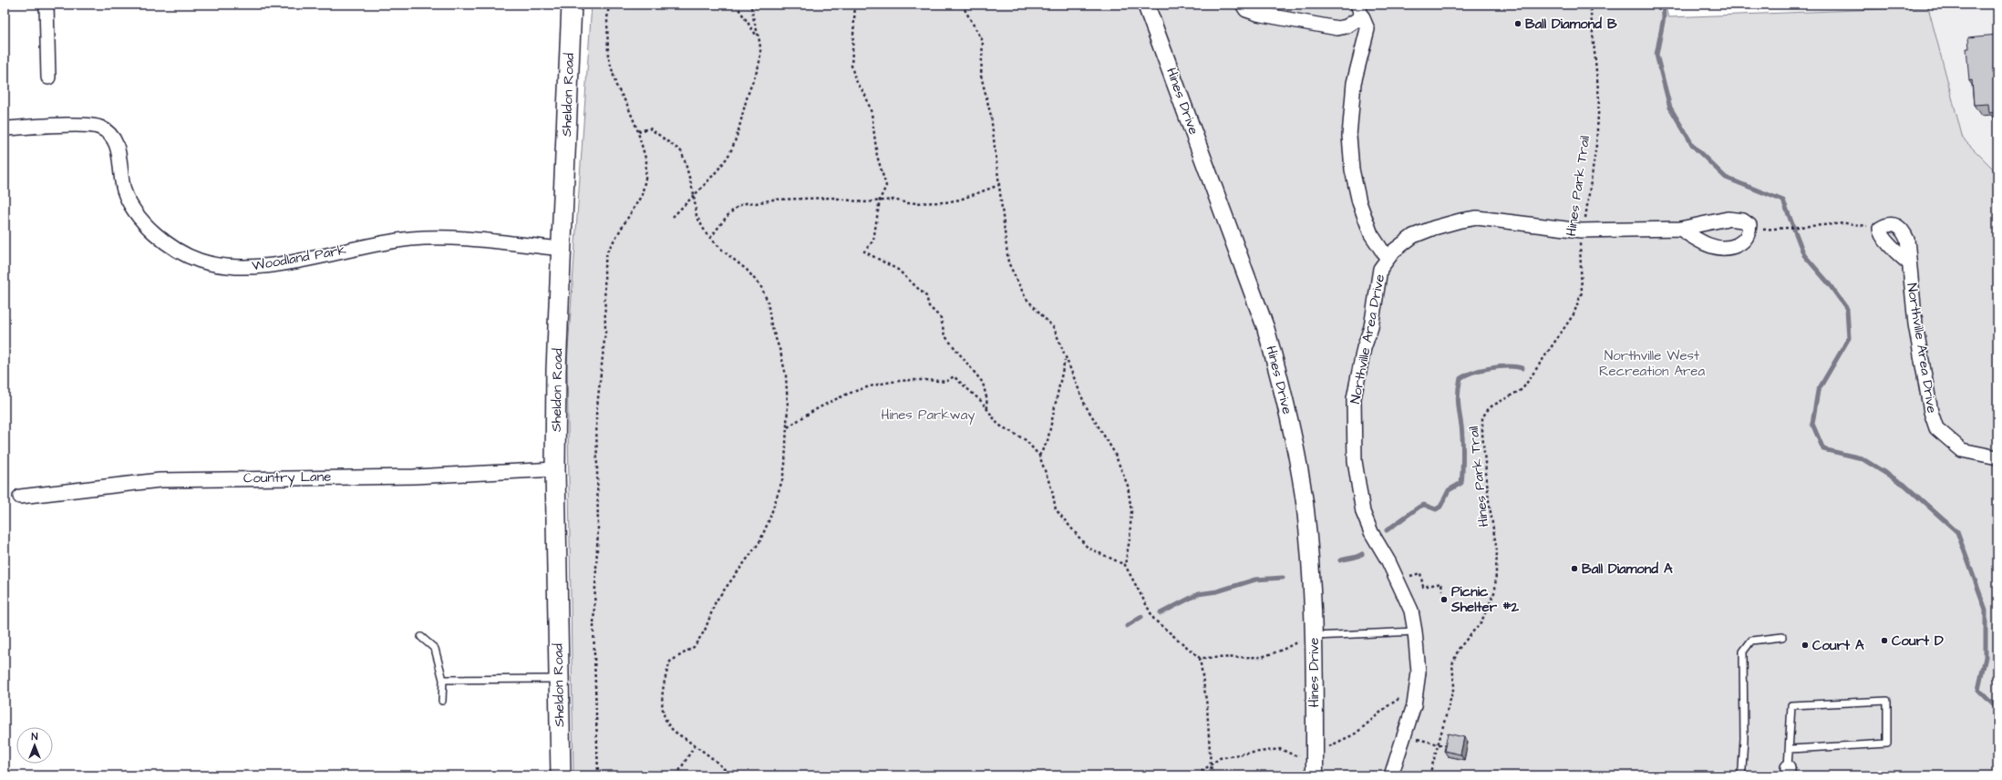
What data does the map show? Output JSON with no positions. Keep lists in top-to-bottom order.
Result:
{
  "streets": {
    "main road": ["Sheldon Road"],
    "street": [
      "Hines Drive",
      "Woodland Park",
      "Northville Area Drive",
      "Country Lane"
    ],
    "path": ["Hines Park Trail"]
  },
  "crossings": [
    ["Sheldon Road", "Woodland Park"],
    ["Sheldon Road", "Country Lane"],
    ["Hines Park Trail", "Northville Area Drive"]
  ],
  "parks": ["Northville West Recreation Area", "Hines Parkway"],
  "places": [
    "Ball Diamond B",
    "Ball Diamond A",
    "Picnic Shelter #2",
    "Court D",
    "Court A"
  ],
  "north": "top"
}
